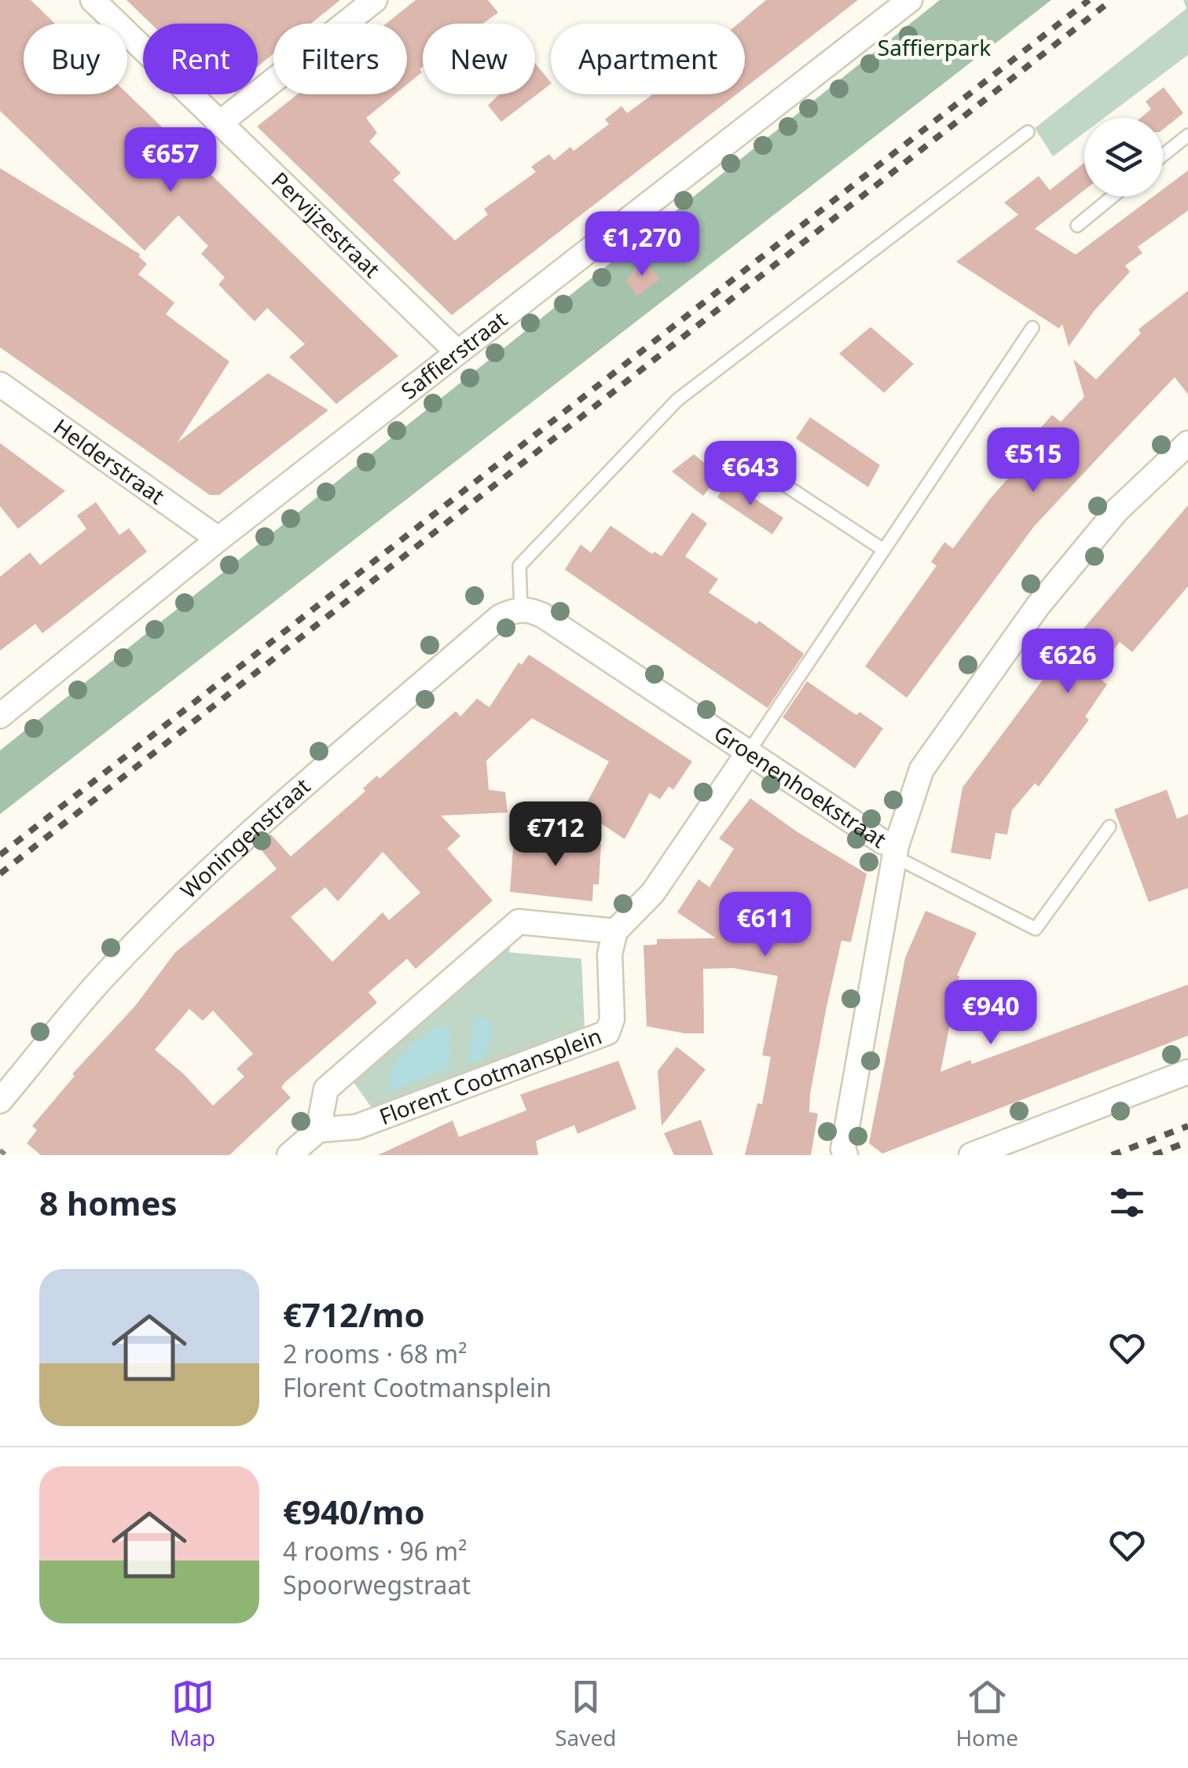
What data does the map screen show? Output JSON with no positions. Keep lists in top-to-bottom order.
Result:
{
  "streets": {
    "street": [
      "Pervijzestraat",
      "Saffierstraat",
      "Helderstraat",
      "Groenenhoekstraat",
      "Woningenstraat",
      "Florent Cootmansplein"
    ]
  },
  "crossings": [
    ["Pervijzestraat", "Saffierstraat"],
    ["Saffierstraat", "Helderstraat"],
    ["Groenenhoekstraat", "Woningenstraat"]
  ],
  "parks": ["Saffierpark"],
  "page": {
    "chip": [
      "Buy",
      "Rent",
      "Filters",
      "New",
      "Apartment"
    ],
    "price": [
      "€657",
      "€1,270",
      "€515",
      "€643",
      "€626",
      "€712",
      "€611",
      "€940"
    ],
    "heading": "8 homes",
    "list": [
      {
        "name": "€712/mo",
        "note": "2 rooms · 68 m² · Florent Cootmansplein"
      },
      {
        "name": "€940/mo",
        "note": "4 rooms · 96 m² · Spoorwegstraat"
      }
    ],
    "tabs": ["Map", "Saved", "Home"]
  }
}
